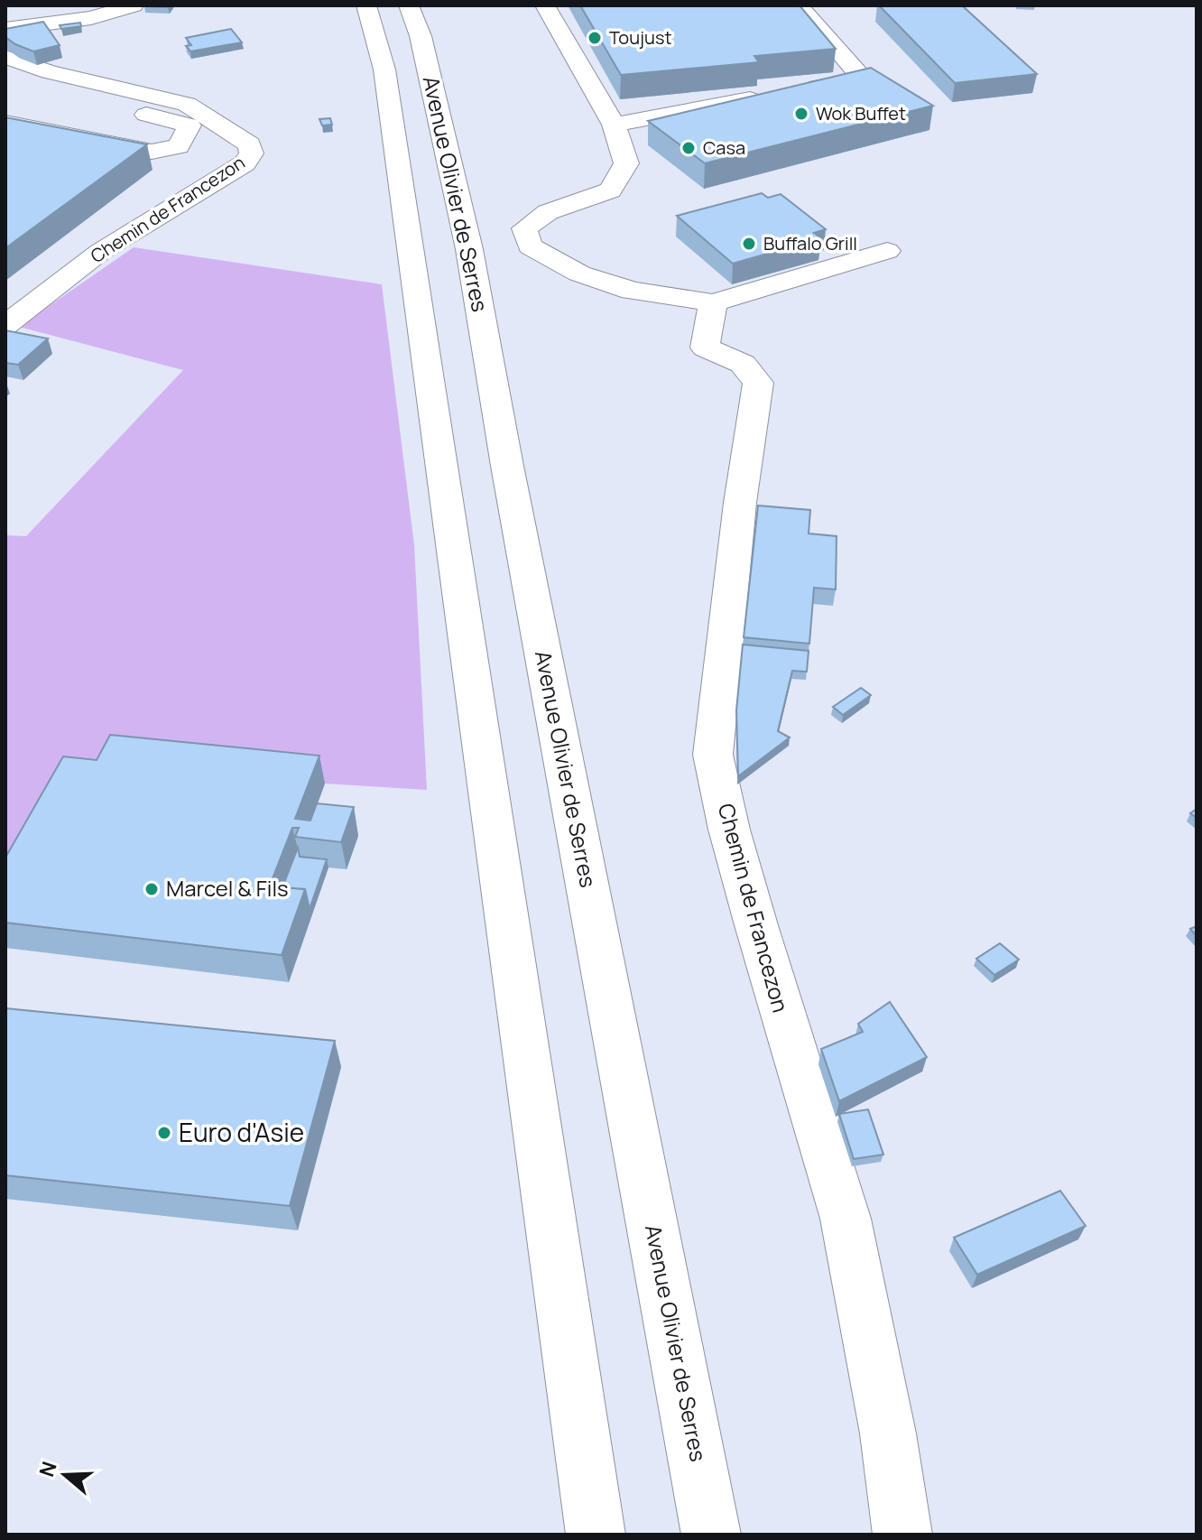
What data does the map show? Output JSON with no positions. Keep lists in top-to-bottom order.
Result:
{
  "streets": {
    "main road": ["Avenue Olivier de Serres", "Chemin de Francezon"]
  },
  "places": [
    "Toujust",
    "Wok Buffet",
    "Casa",
    "Buffalo Grill",
    "Marcel & Fils",
    "Euro d'Asie"
  ],
  "north": "left"
}
